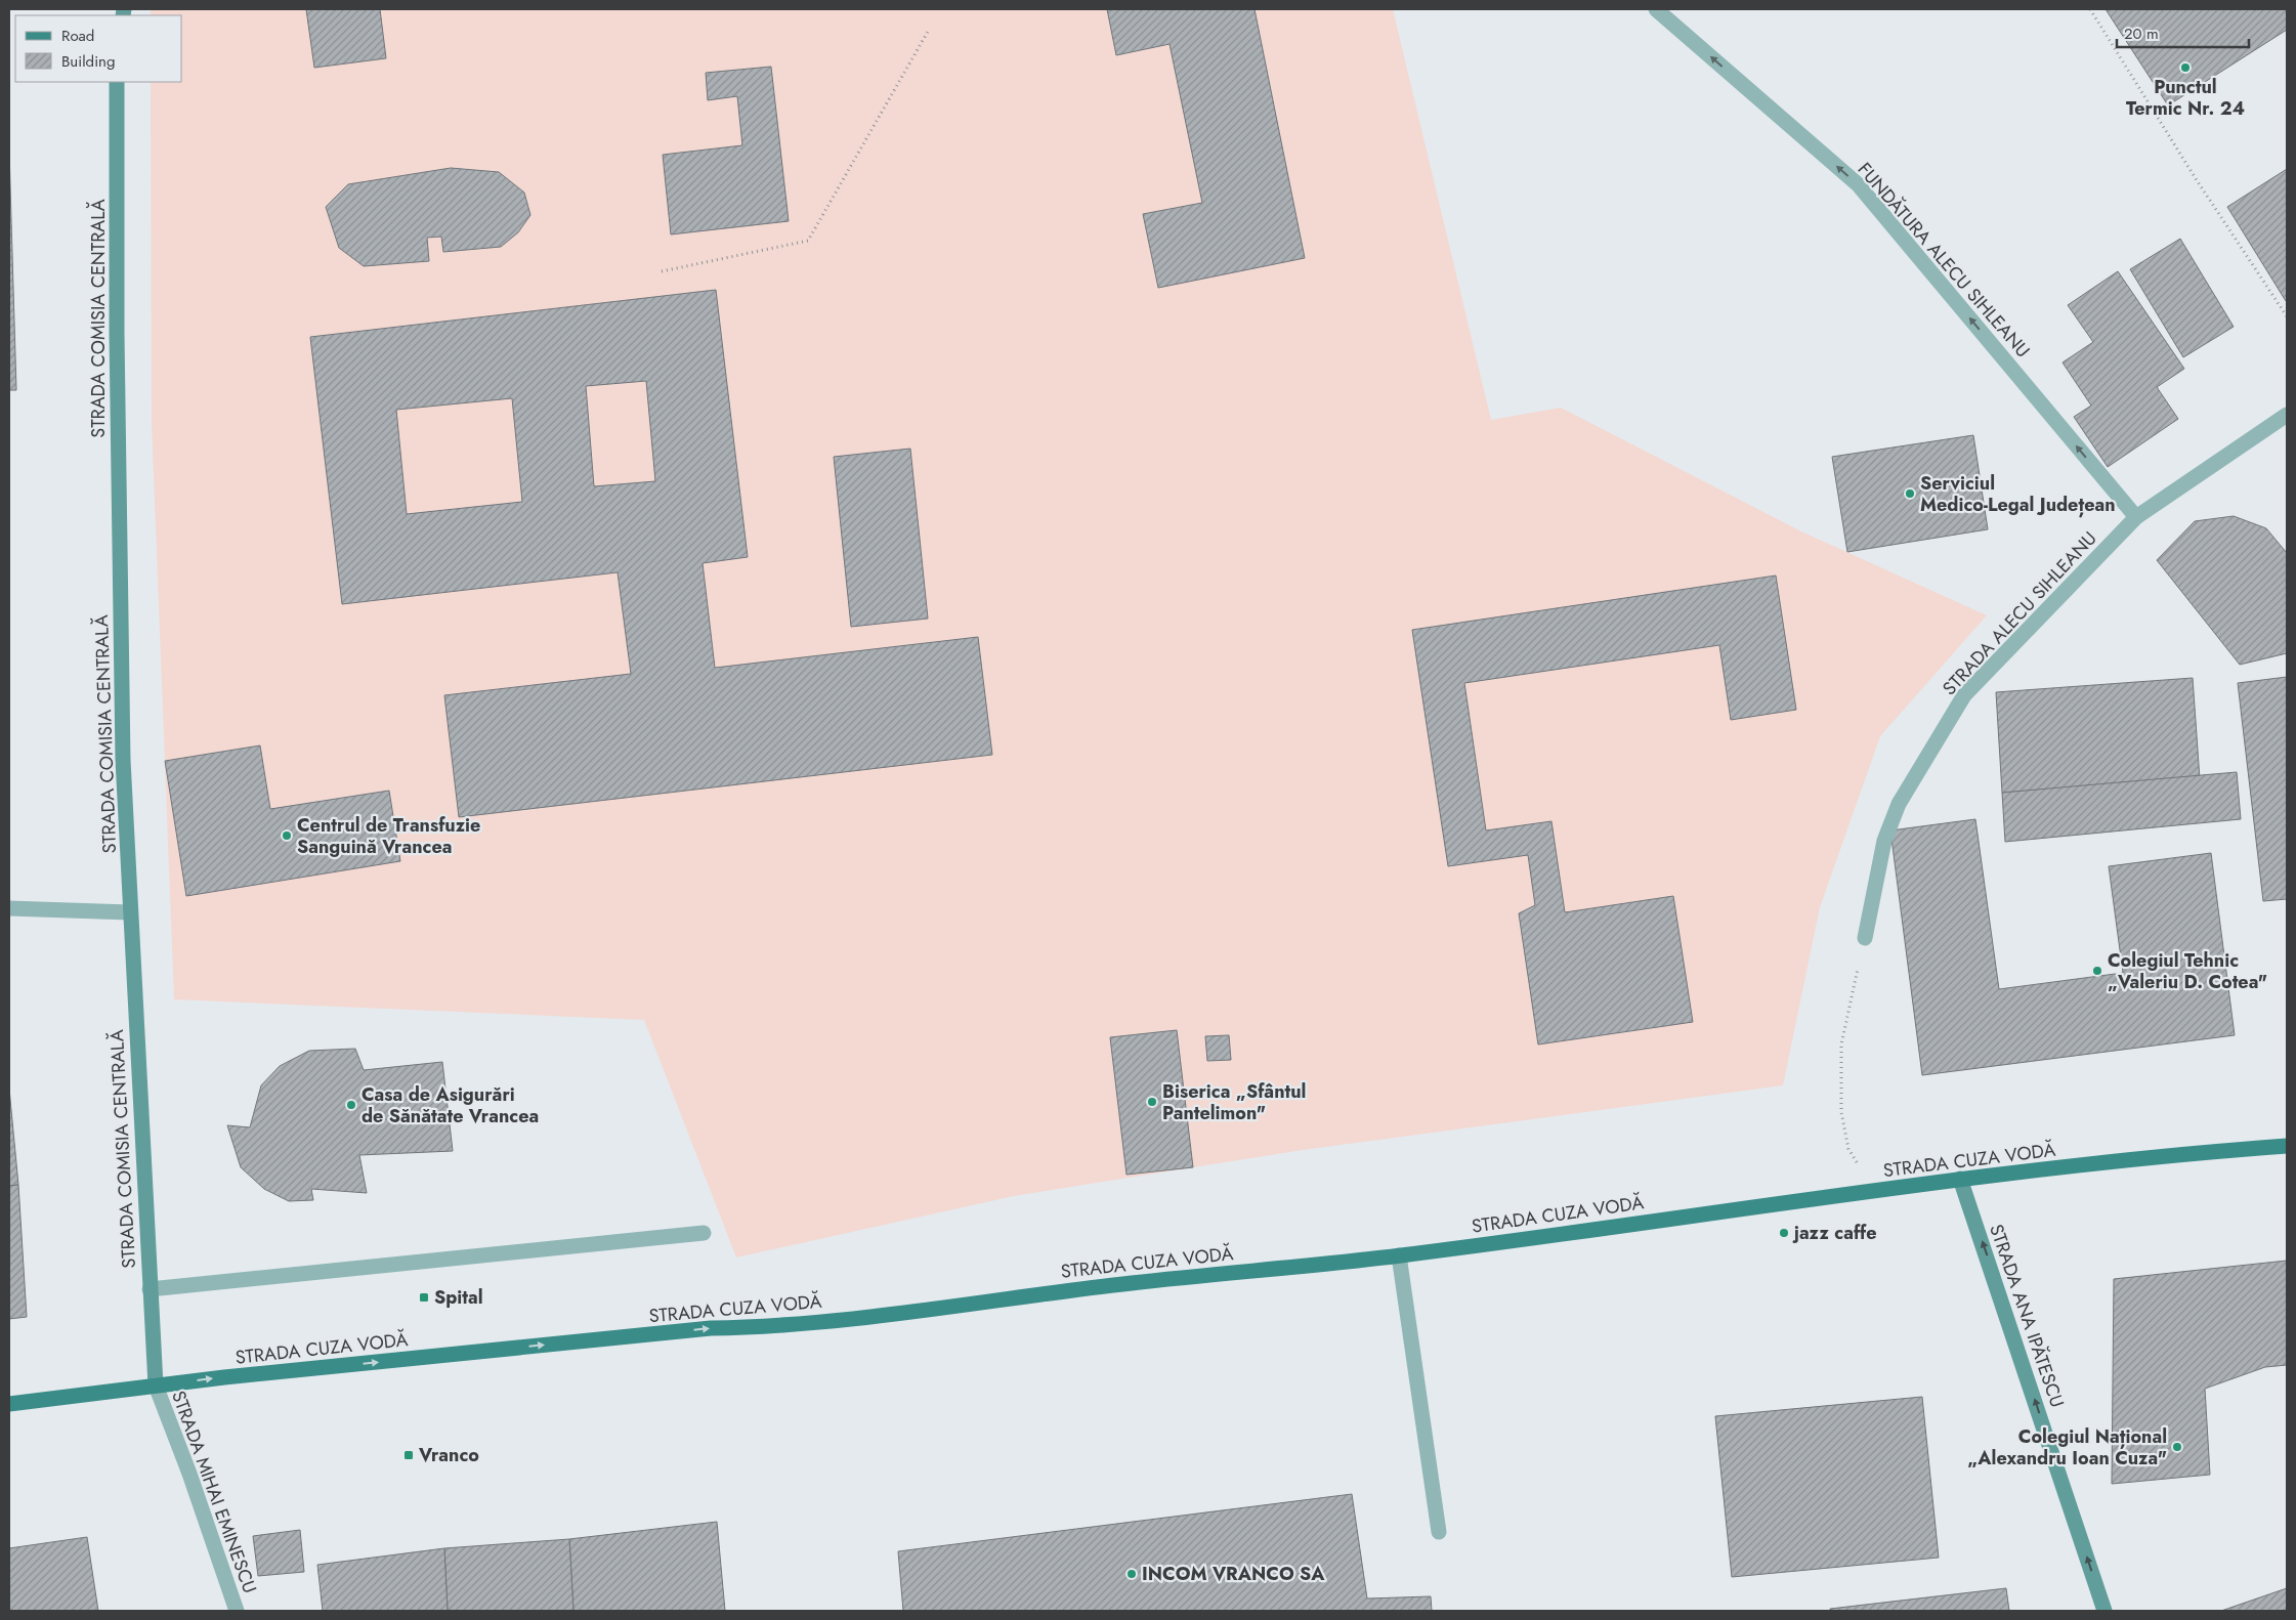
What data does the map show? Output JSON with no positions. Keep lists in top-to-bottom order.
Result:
{
  "streets": {
    "main road": ["STRADA CUZA VODĂ"],
    "street": [
      "FUNDĂTURA ALECU SIHLEANU",
      "STRADA COMISIA CENTRALĂ",
      "STRADA ALECU SIHLEANU",
      "STRADA ANA IPĂTESCU",
      "STRADA MIHAI EMINESCU"
    ]
  },
  "crossings": [
    ["FUNDĂTURA ALECU SIHLEANU", "STRADA ALECU SIHLEANU"],
    ["STRADA COMISIA CENTRALĂ", "STRADA CUZA VODĂ"],
    ["STRADA COMISIA CENTRALĂ", "STRADA MIHAI EMINESCU"],
    ["STRADA CUZA VODĂ", "STRADA ANA IPĂTESCU"],
    ["STRADA CUZA VODĂ", "STRADA MIHAI EMINESCU"]
  ],
  "one_way": ["FUNDĂTURA ALECU SIHLEANU", "STRADA CUZA VODĂ", "STRADA ANA IPĂTESCU"],
  "places": {
    "other": [
      "Punctul Termic Nr. 24",
      "Serviciul Medico-Legal Județean",
      "Centrul de Transfuzie Sanguină Vrancea",
      "Colegiul Tehnic „Valeriu D. Cotea\"",
      "Biserica „Sfântul Pantelimon\"",
      "Casa de Asigurări de Sănătate Vrancea",
      "jazz caffe",
      "Colegiul Național „Alexandru Ioan Cuza\"",
      "INCOM VRANCO SA"
    ],
    "transit": ["Spital", "Vranco"]
  },
  "legend": ["Road", "Building"],
  "scale_bar": "20 m"
}
